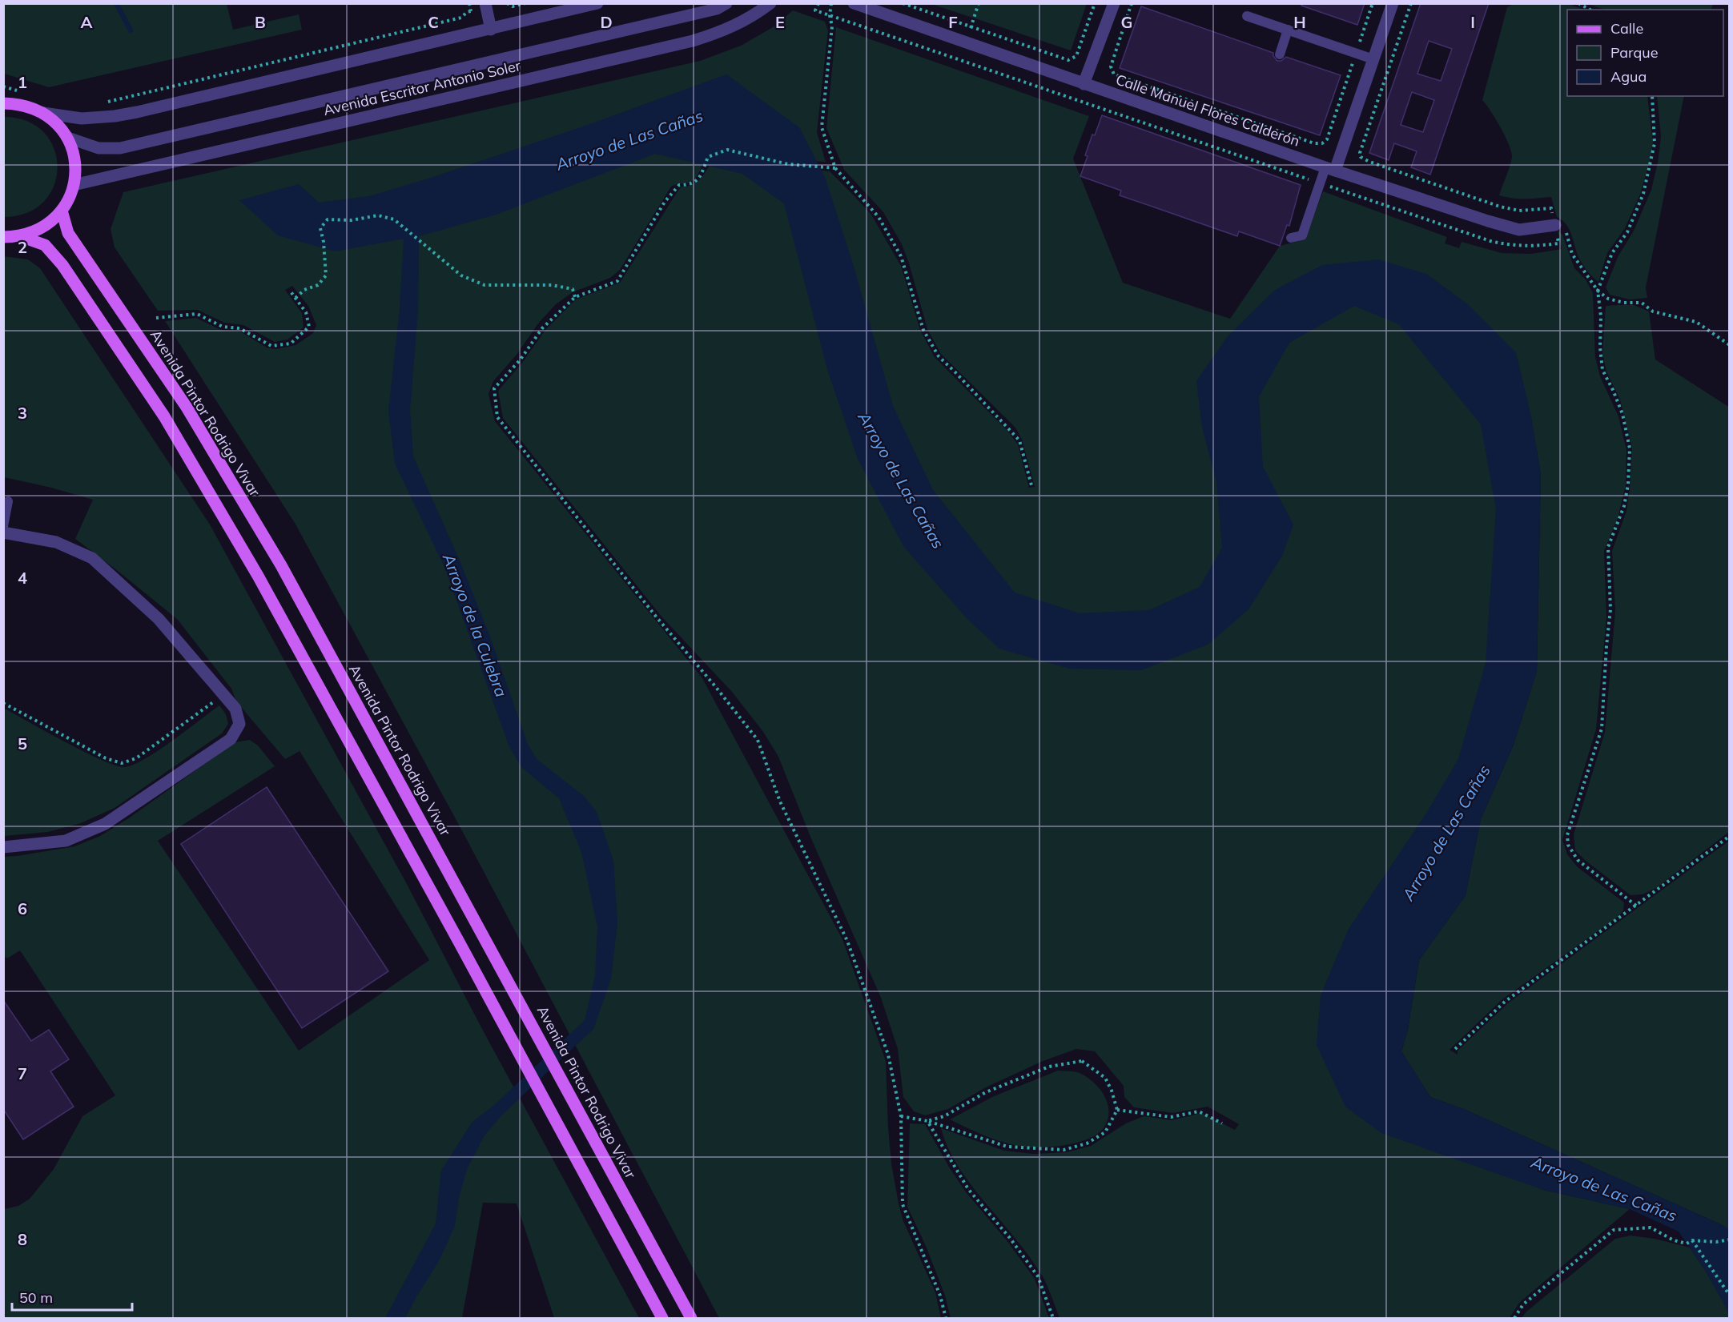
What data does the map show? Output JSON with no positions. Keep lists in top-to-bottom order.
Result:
{
  "streets": {
    "main road": ["Avenida Pintor Rodrigo Vivar"],
    "street": ["Avenida Escritor Antonio Soler", "Calle Manuel Flores Calderón"]
  },
  "water": ["Arroyo de Las Cañas", "Arroyo de la Culebra"],
  "legend": ["Calle", "Parque", "Agua"],
  "scale_bar": "50 m",
  "grid": {
    "columns": [
      "A",
      "B",
      "C",
      "D",
      "E",
      "F",
      "G",
      "H",
      "I"
    ],
    "rows": [
      "1",
      "2",
      "3",
      "4",
      "5",
      "6",
      "7",
      "8"
    ]
  }
}
